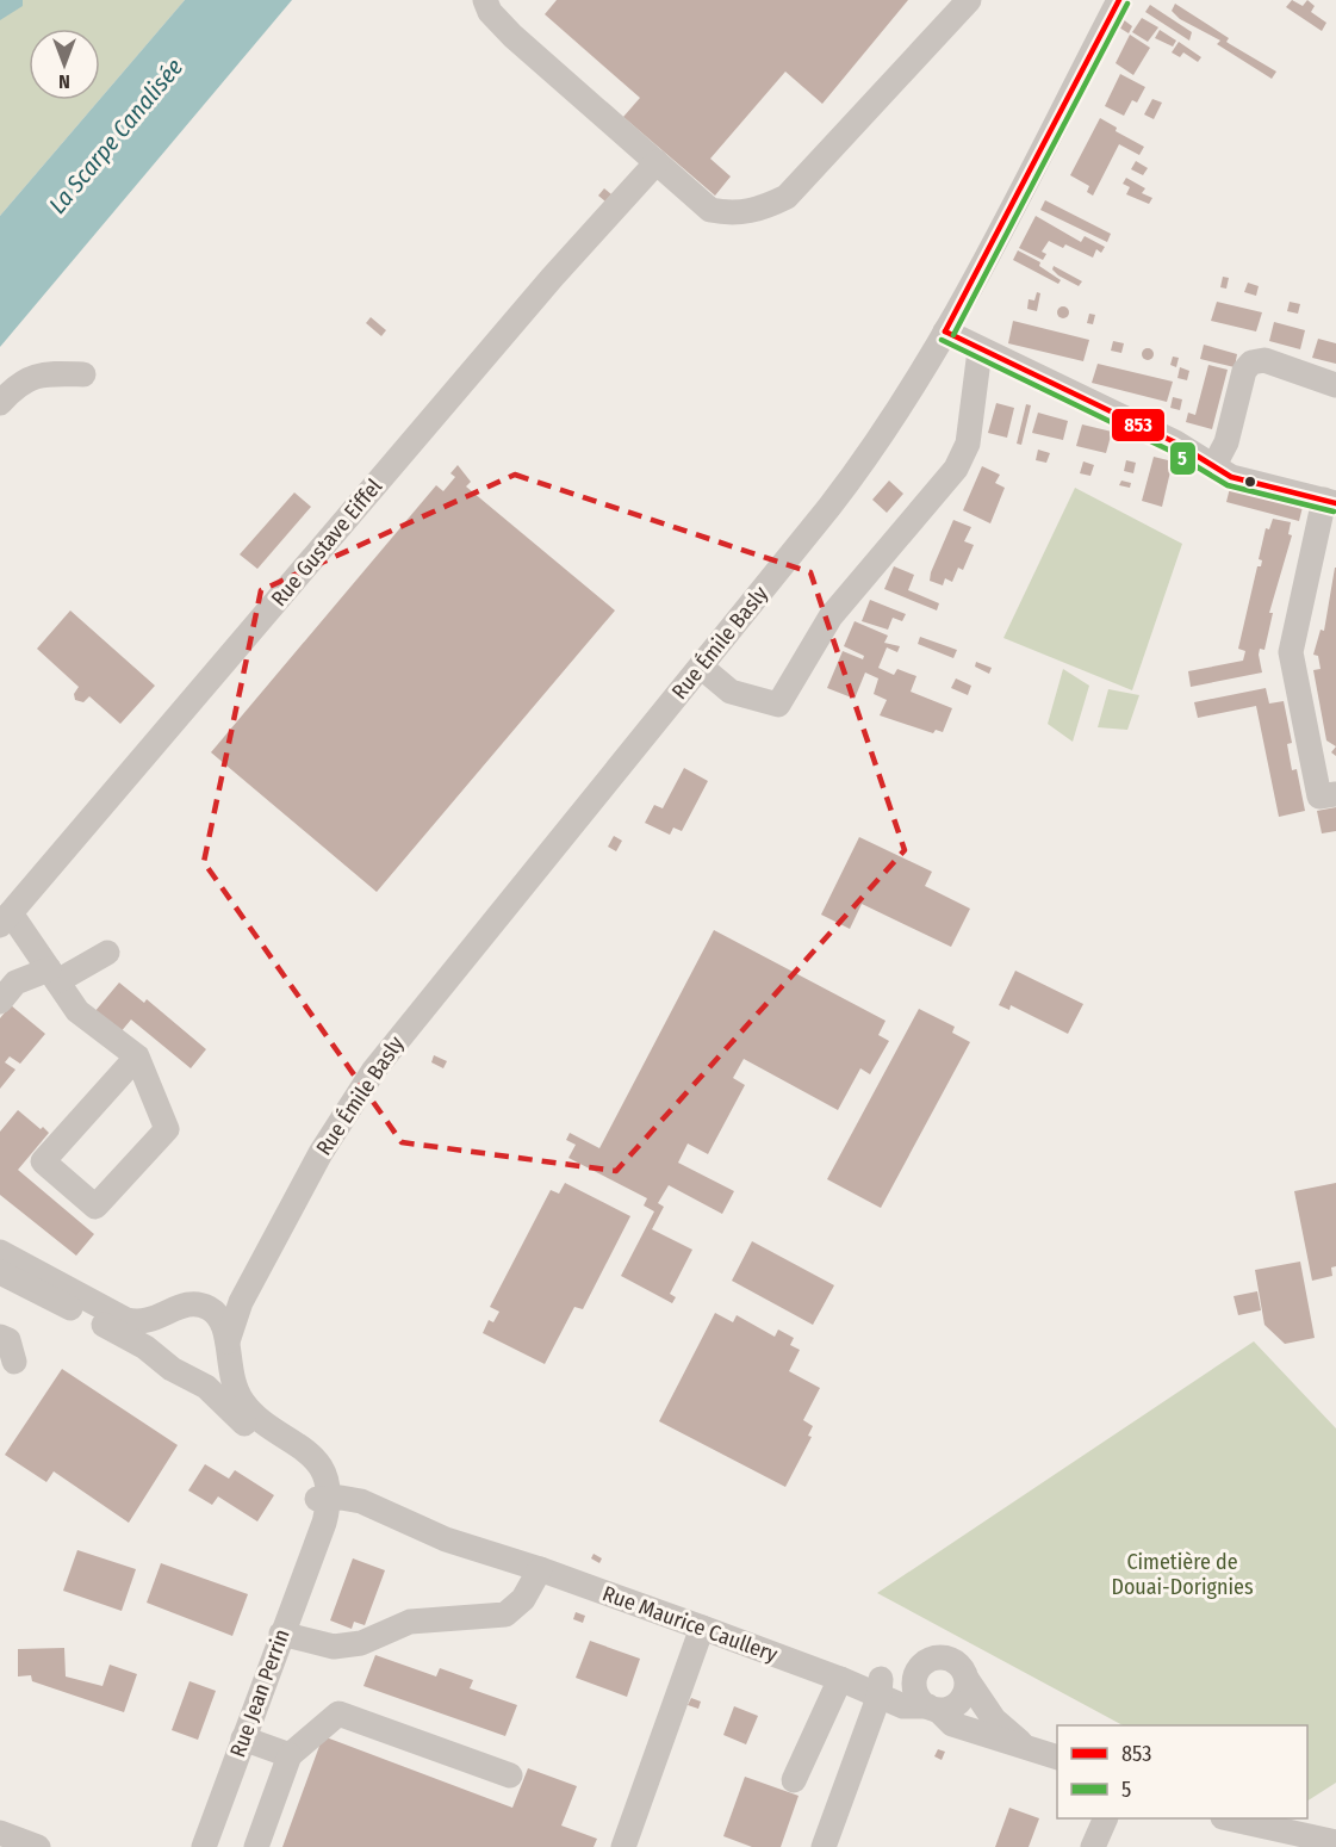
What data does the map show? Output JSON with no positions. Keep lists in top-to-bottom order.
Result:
{
  "streets": {
    "street": [
      "Rue Gustave Eiffel",
      "Rue Émile Basly",
      "Rue Maurice Caullery",
      "Rue Jean Perrin"
    ]
  },
  "crossings": [
    ["Rue Maurice Caullery", "Rue Jean Perrin"]
  ],
  "water": ["La Scarpe Canalisée"],
  "parks": ["Cimetière de Douai-Dorignies"],
  "lines": ["transit line 853", "transit line 5"],
  "legend": ["853", "5"],
  "north": "bottom"
}
